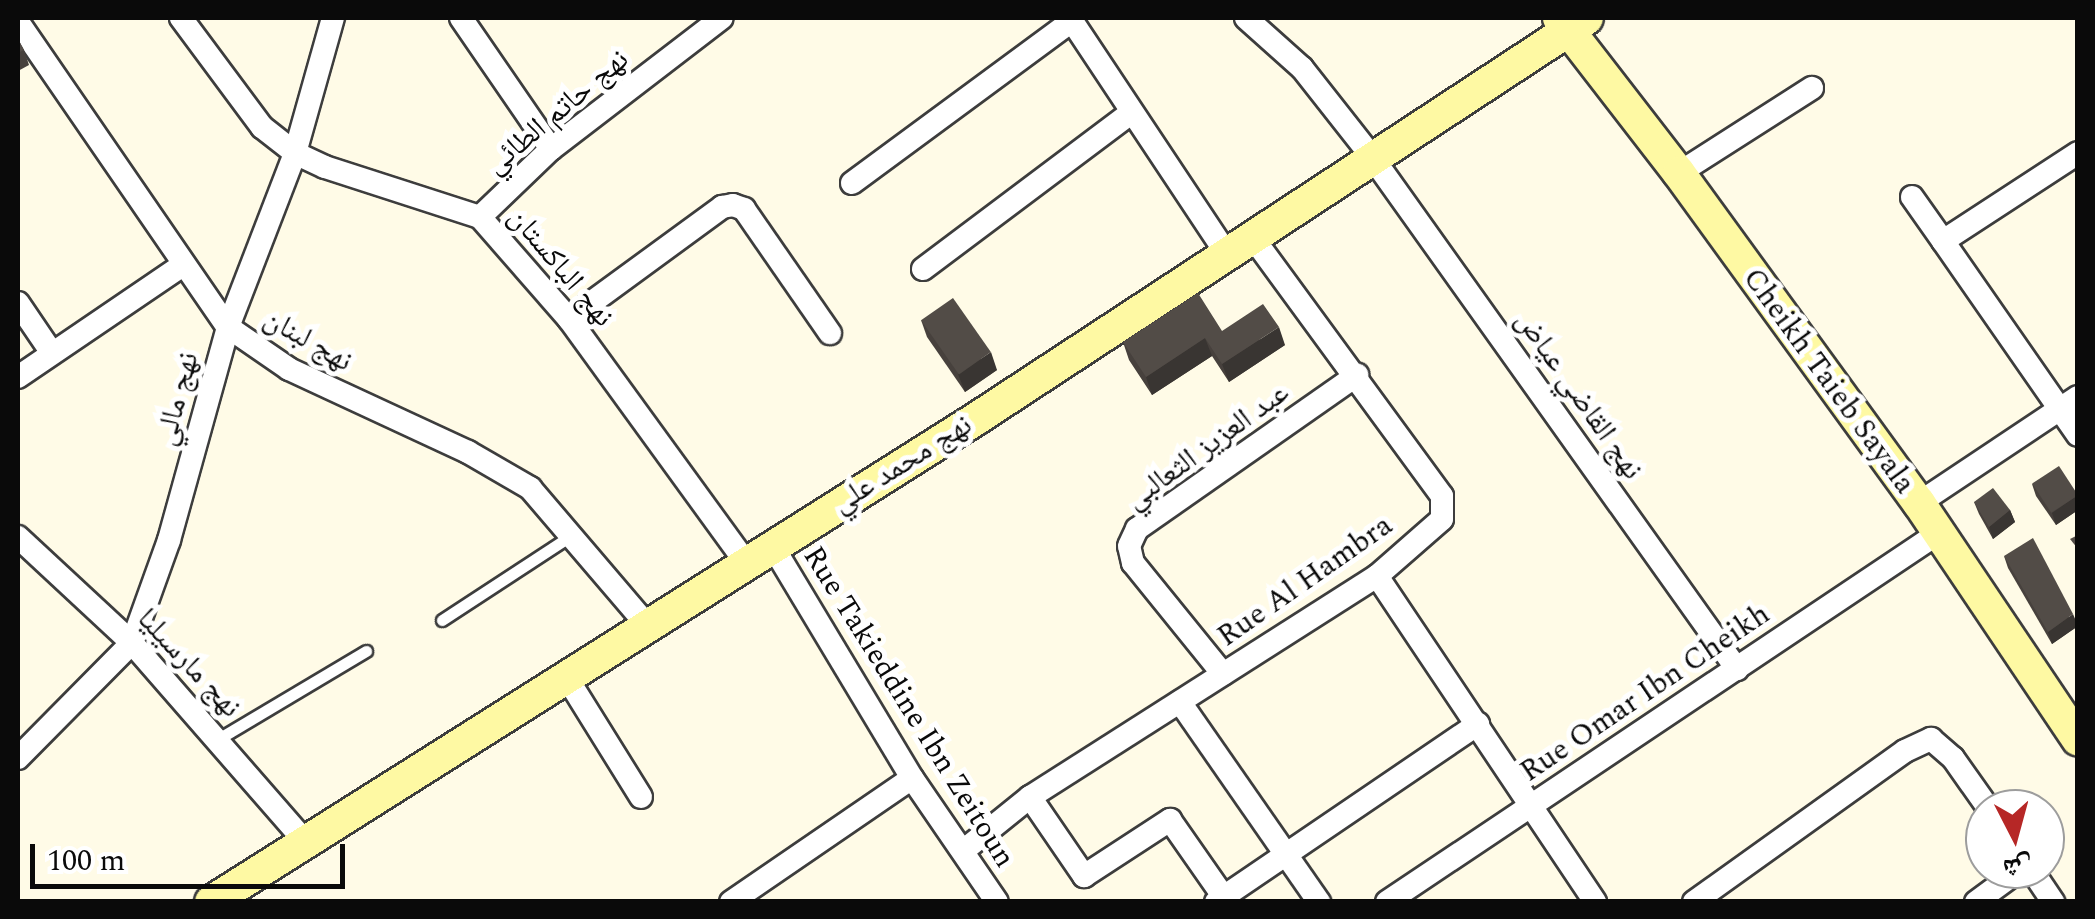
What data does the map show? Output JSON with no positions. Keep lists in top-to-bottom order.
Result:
{
  "streets": {
    "street": [
      "نهج حاتم الطائي",
      "نهج الباكستان",
      "نهج لبنان",
      "Cheikh Taieb Sayala",
      "نهج القاضي عياض",
      "نهج مالي",
      "عبد العزيز الثعالبي",
      "نهج محمد علي",
      "Rue Al Hambra",
      "نهج مارسيليا",
      "Rue Omar Ibn Cheikh",
      "Rue Takieddine Ibn Zeitoun"
    ]
  },
  "crossings": [
    ["نهج حاتم الطائي", "نهج الباكستان"],
    ["نهج الباكستان", "نهج مالي"],
    ["نهج الباكستان", "نهج محمد علي"],
    ["نهج الباكستان", "Rue Takieddine Ibn Zeitoun"],
    ["نهج لبنان", "نهج مالي"],
    ["نهج لبنان", "نهج محمد علي"],
    ["Cheikh Taieb Sayala", "نهج محمد علي"],
    ["Cheikh Taieb Sayala", "Rue Omar Ibn Cheikh"],
    ["نهج القاضي عياض", "نهج محمد علي"],
    ["نهج القاضي عياض", "Rue Omar Ibn Cheikh"],
    ["نهج مالي", "نهج مارسيليا"],
    ["عبد العزيز الثعالبي", "Rue Al Hambra"],
    ["نهج محمد علي", "Rue Al Hambra"],
    ["نهج محمد علي", "نهج مارسيليا"],
    ["نهج محمد علي", "Rue Takieddine Ibn Zeitoun"],
    ["Rue Al Hambra", "Rue Takieddine Ibn Zeitoun"]
  ],
  "scale_bar": "100 m",
  "north": "bottom"
}
